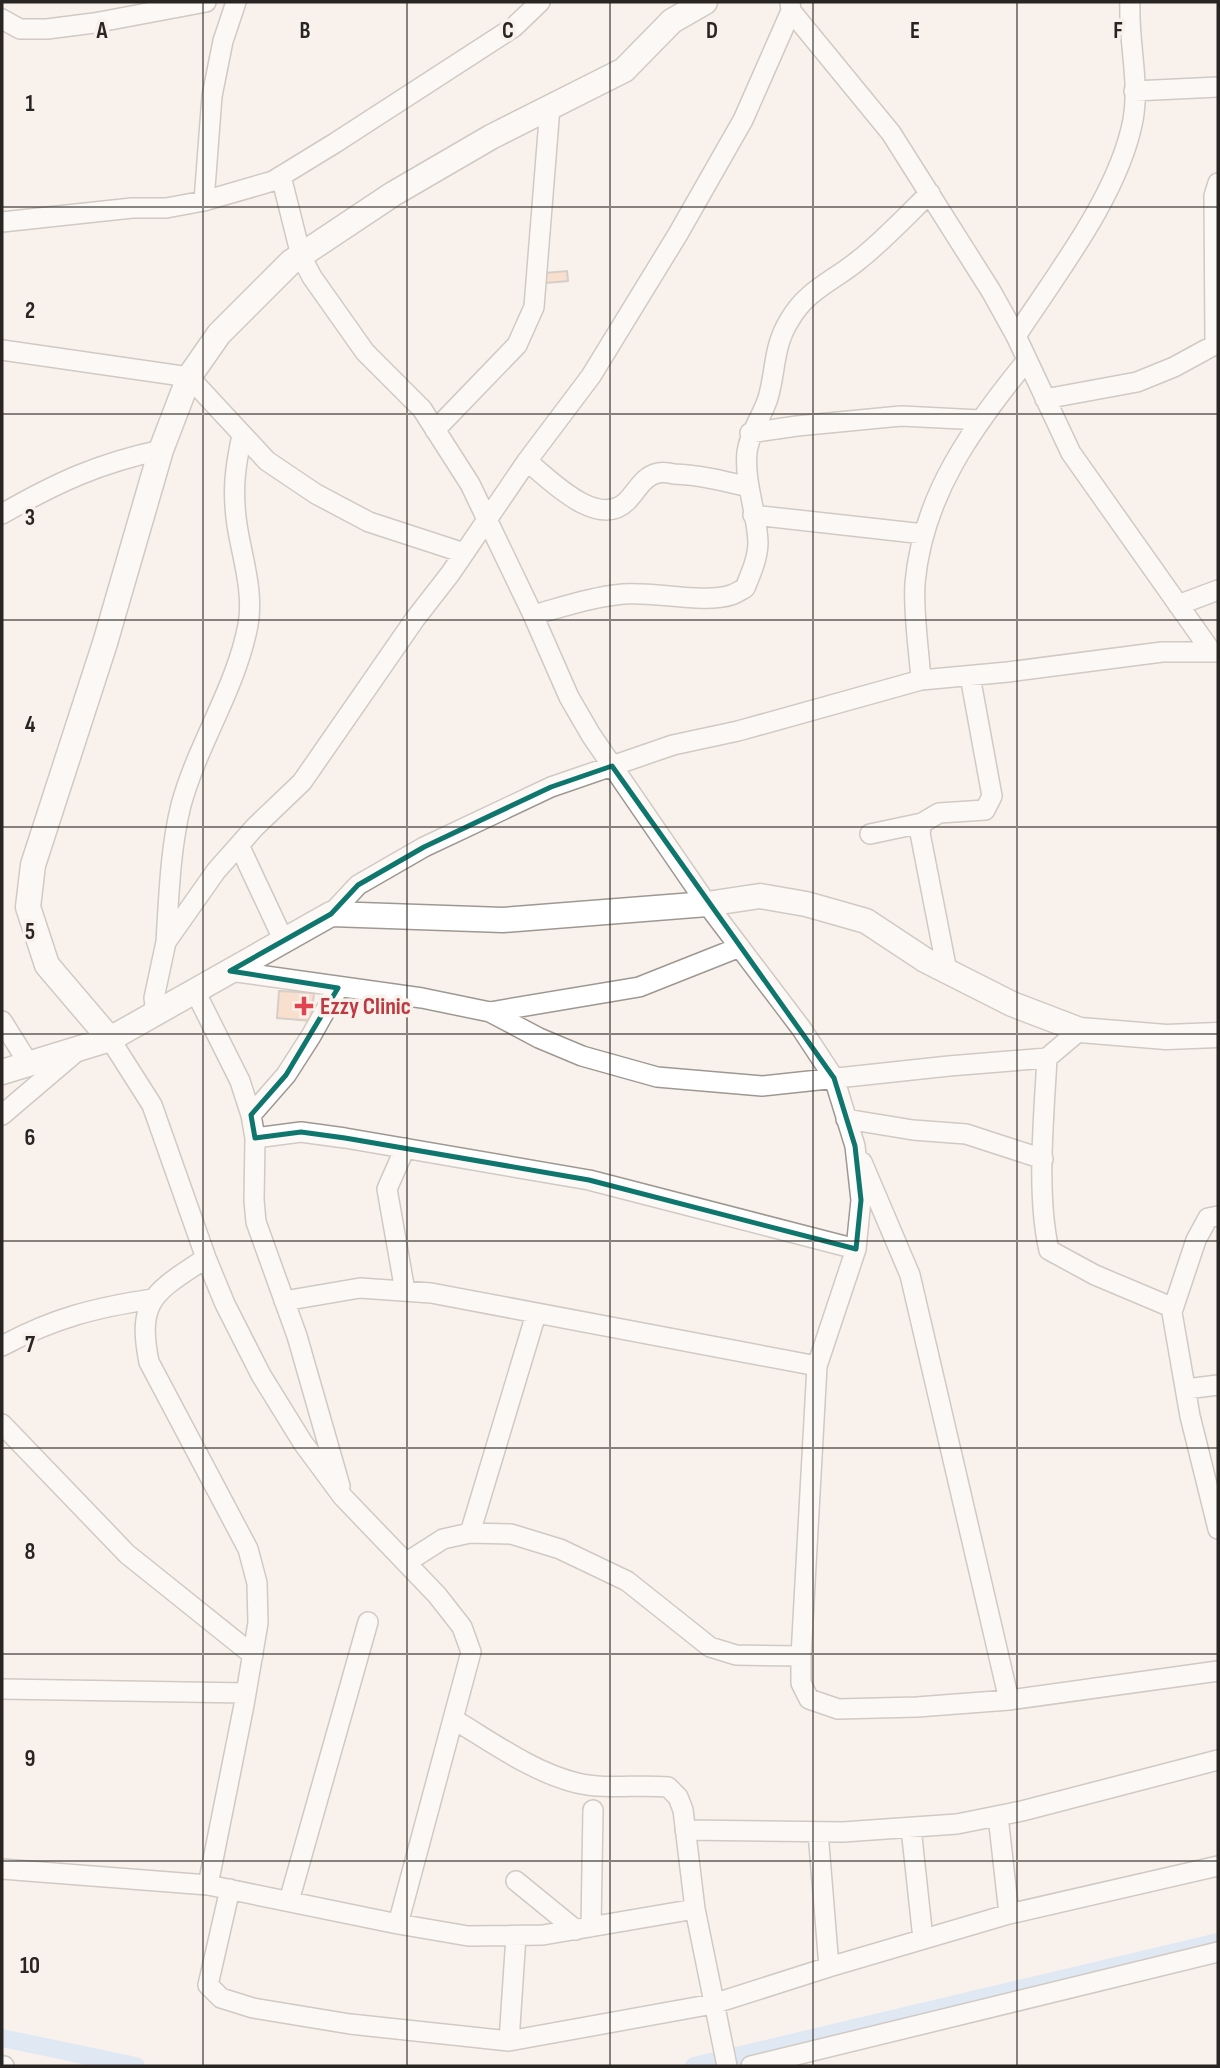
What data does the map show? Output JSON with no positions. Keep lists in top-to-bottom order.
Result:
{
  "places": {
    "health": ["Ezzy Clinic"]
  },
  "grid": {
    "columns": [
      "A",
      "B",
      "C",
      "D",
      "E",
      "F"
    ],
    "rows": [
      "1",
      "2",
      "3",
      "4",
      "5",
      "6",
      "7",
      "8",
      "9",
      "10"
    ]
  }
}
